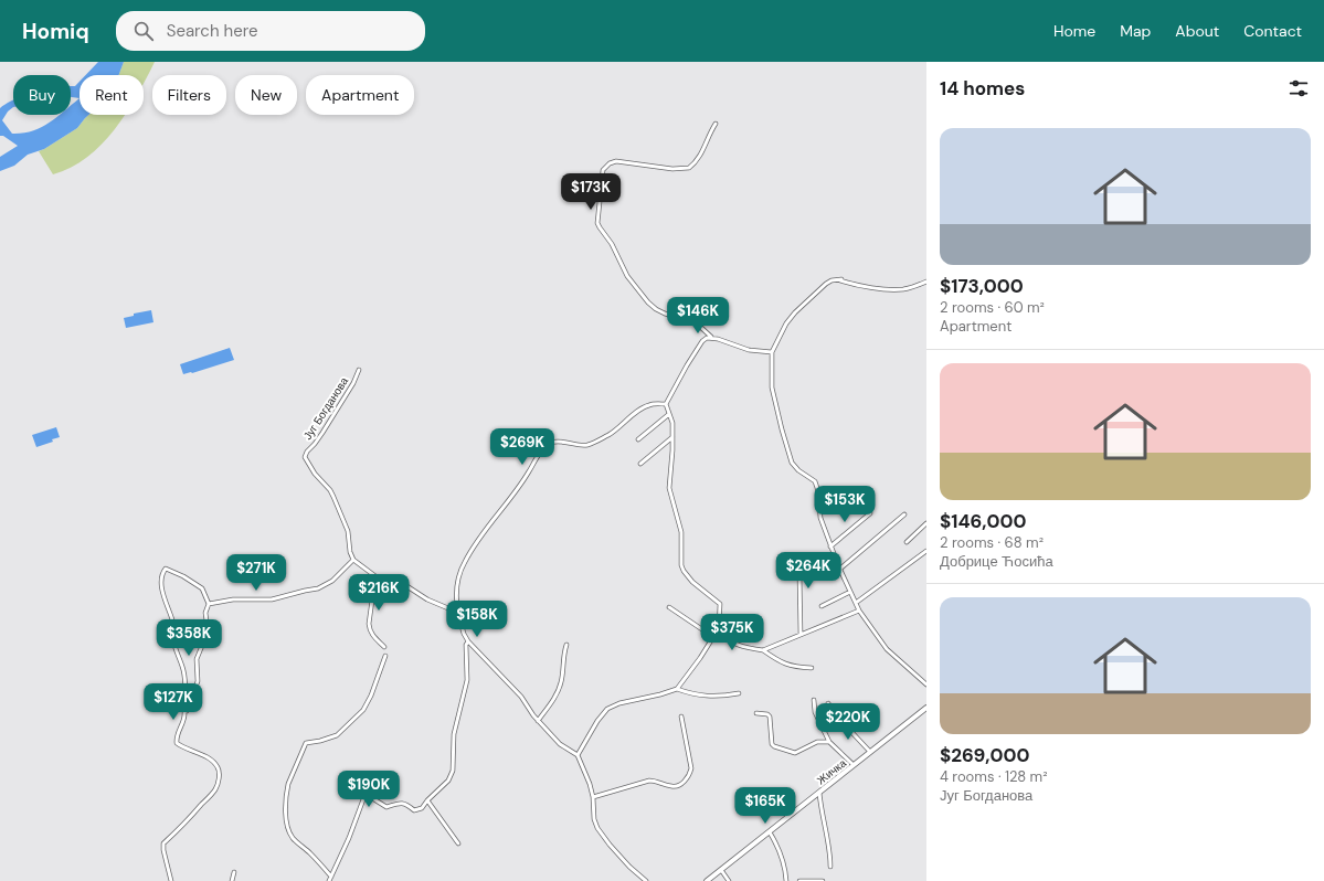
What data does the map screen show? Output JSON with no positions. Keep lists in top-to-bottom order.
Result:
{
  "streets": {
    "main road": ["Жичка"],
    "street": ["Југ Богданова"]
  },
  "page": {
    "header": "Homiq",
    "search": "Search here",
    "nav": [
      "Home",
      "Map",
      "About",
      "Contact"
    ],
    "heading": "14 homes",
    "chip": [
      "Buy",
      "Rent",
      "Filters",
      "New",
      "Apartment"
    ],
    "list": [
      {
        "name": "$173,000",
        "note": "2 rooms · 60 m² · Apartment"
      },
      {
        "name": "$146,000",
        "note": "2 rooms · 68 m² · Добрице Ћосића"
      },
      {
        "name": "$269,000",
        "note": "4 rooms · 128 m² · Југ Богданова"
      }
    ],
    "price": [
      "$173K",
      "$146K",
      "$269K",
      "$153K",
      "$264K",
      "$271K",
      "$216K",
      "$158K",
      "$375K",
      "$358K",
      "$127K",
      "$220K",
      "$190K",
      "$165K"
    ]
  }
}
